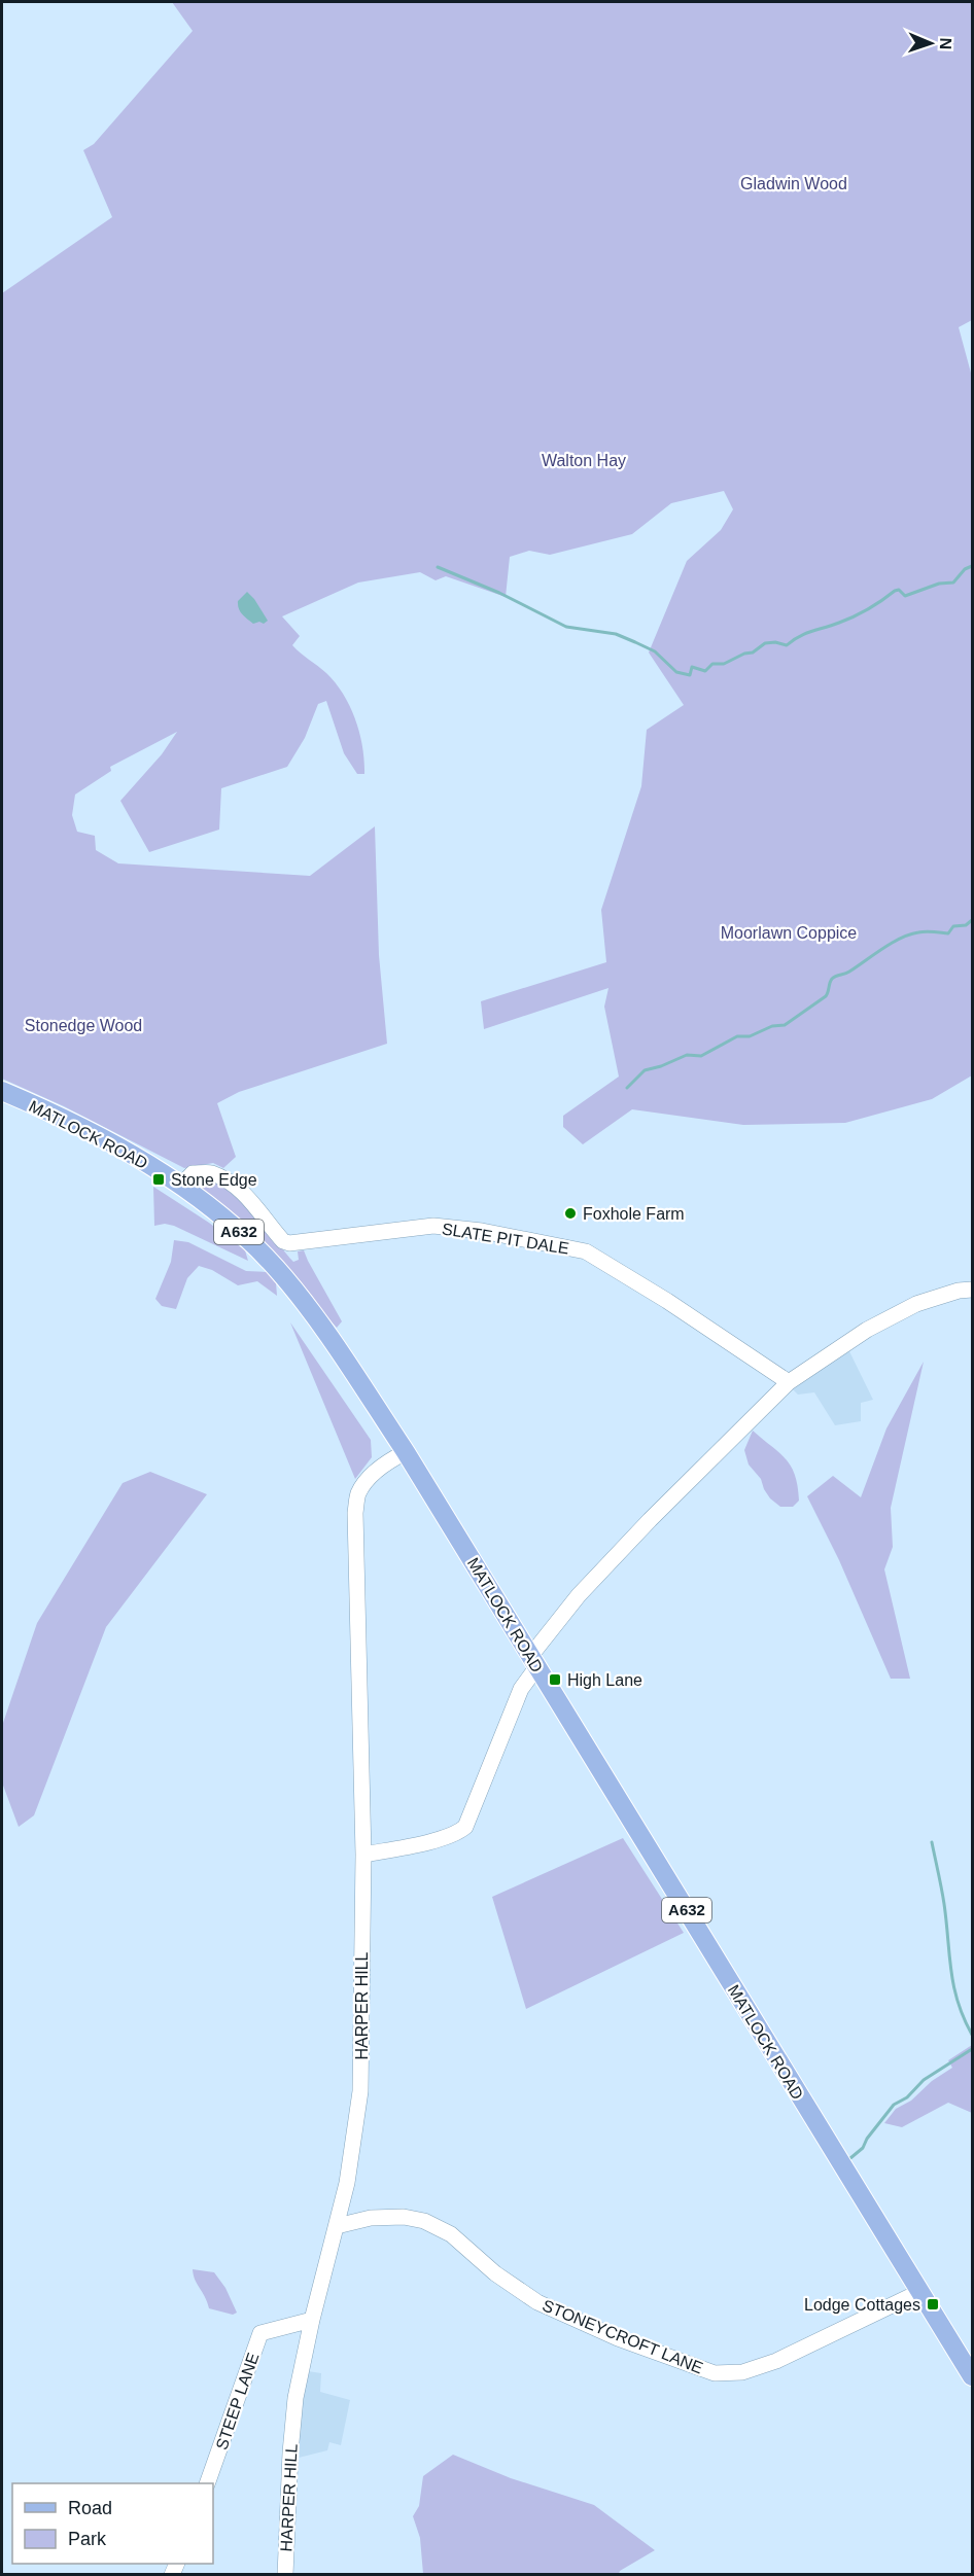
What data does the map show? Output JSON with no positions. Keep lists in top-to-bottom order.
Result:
{
  "streets": {
    "main road": ["MATLOCK ROAD", "A632"],
    "street": [
      "SLATE PIT DALE",
      "HARPER HILL",
      "STONEYCROFT LANE",
      "STEEP LANE"
    ]
  },
  "crossings": [
    ["MATLOCK ROAD", "SLATE PIT DALE"],
    ["MATLOCK ROAD", "HARPER HILL"],
    ["MATLOCK ROAD", "STONEYCROFT LANE"],
    ["HARPER HILL", "STONEYCROFT LANE"],
    ["HARPER HILL", "STEEP LANE"]
  ],
  "parks": [
    "Gladwin Wood",
    "Walton Hay",
    "Moorlawn Coppice",
    "Stonedge Wood"
  ],
  "places": {
    "transit": ["Stone Edge", "High Lane", "Lodge Cottages"],
    "other": ["Foxhole Farm"]
  },
  "legend": ["Road", "Park"],
  "north": "right"
}
